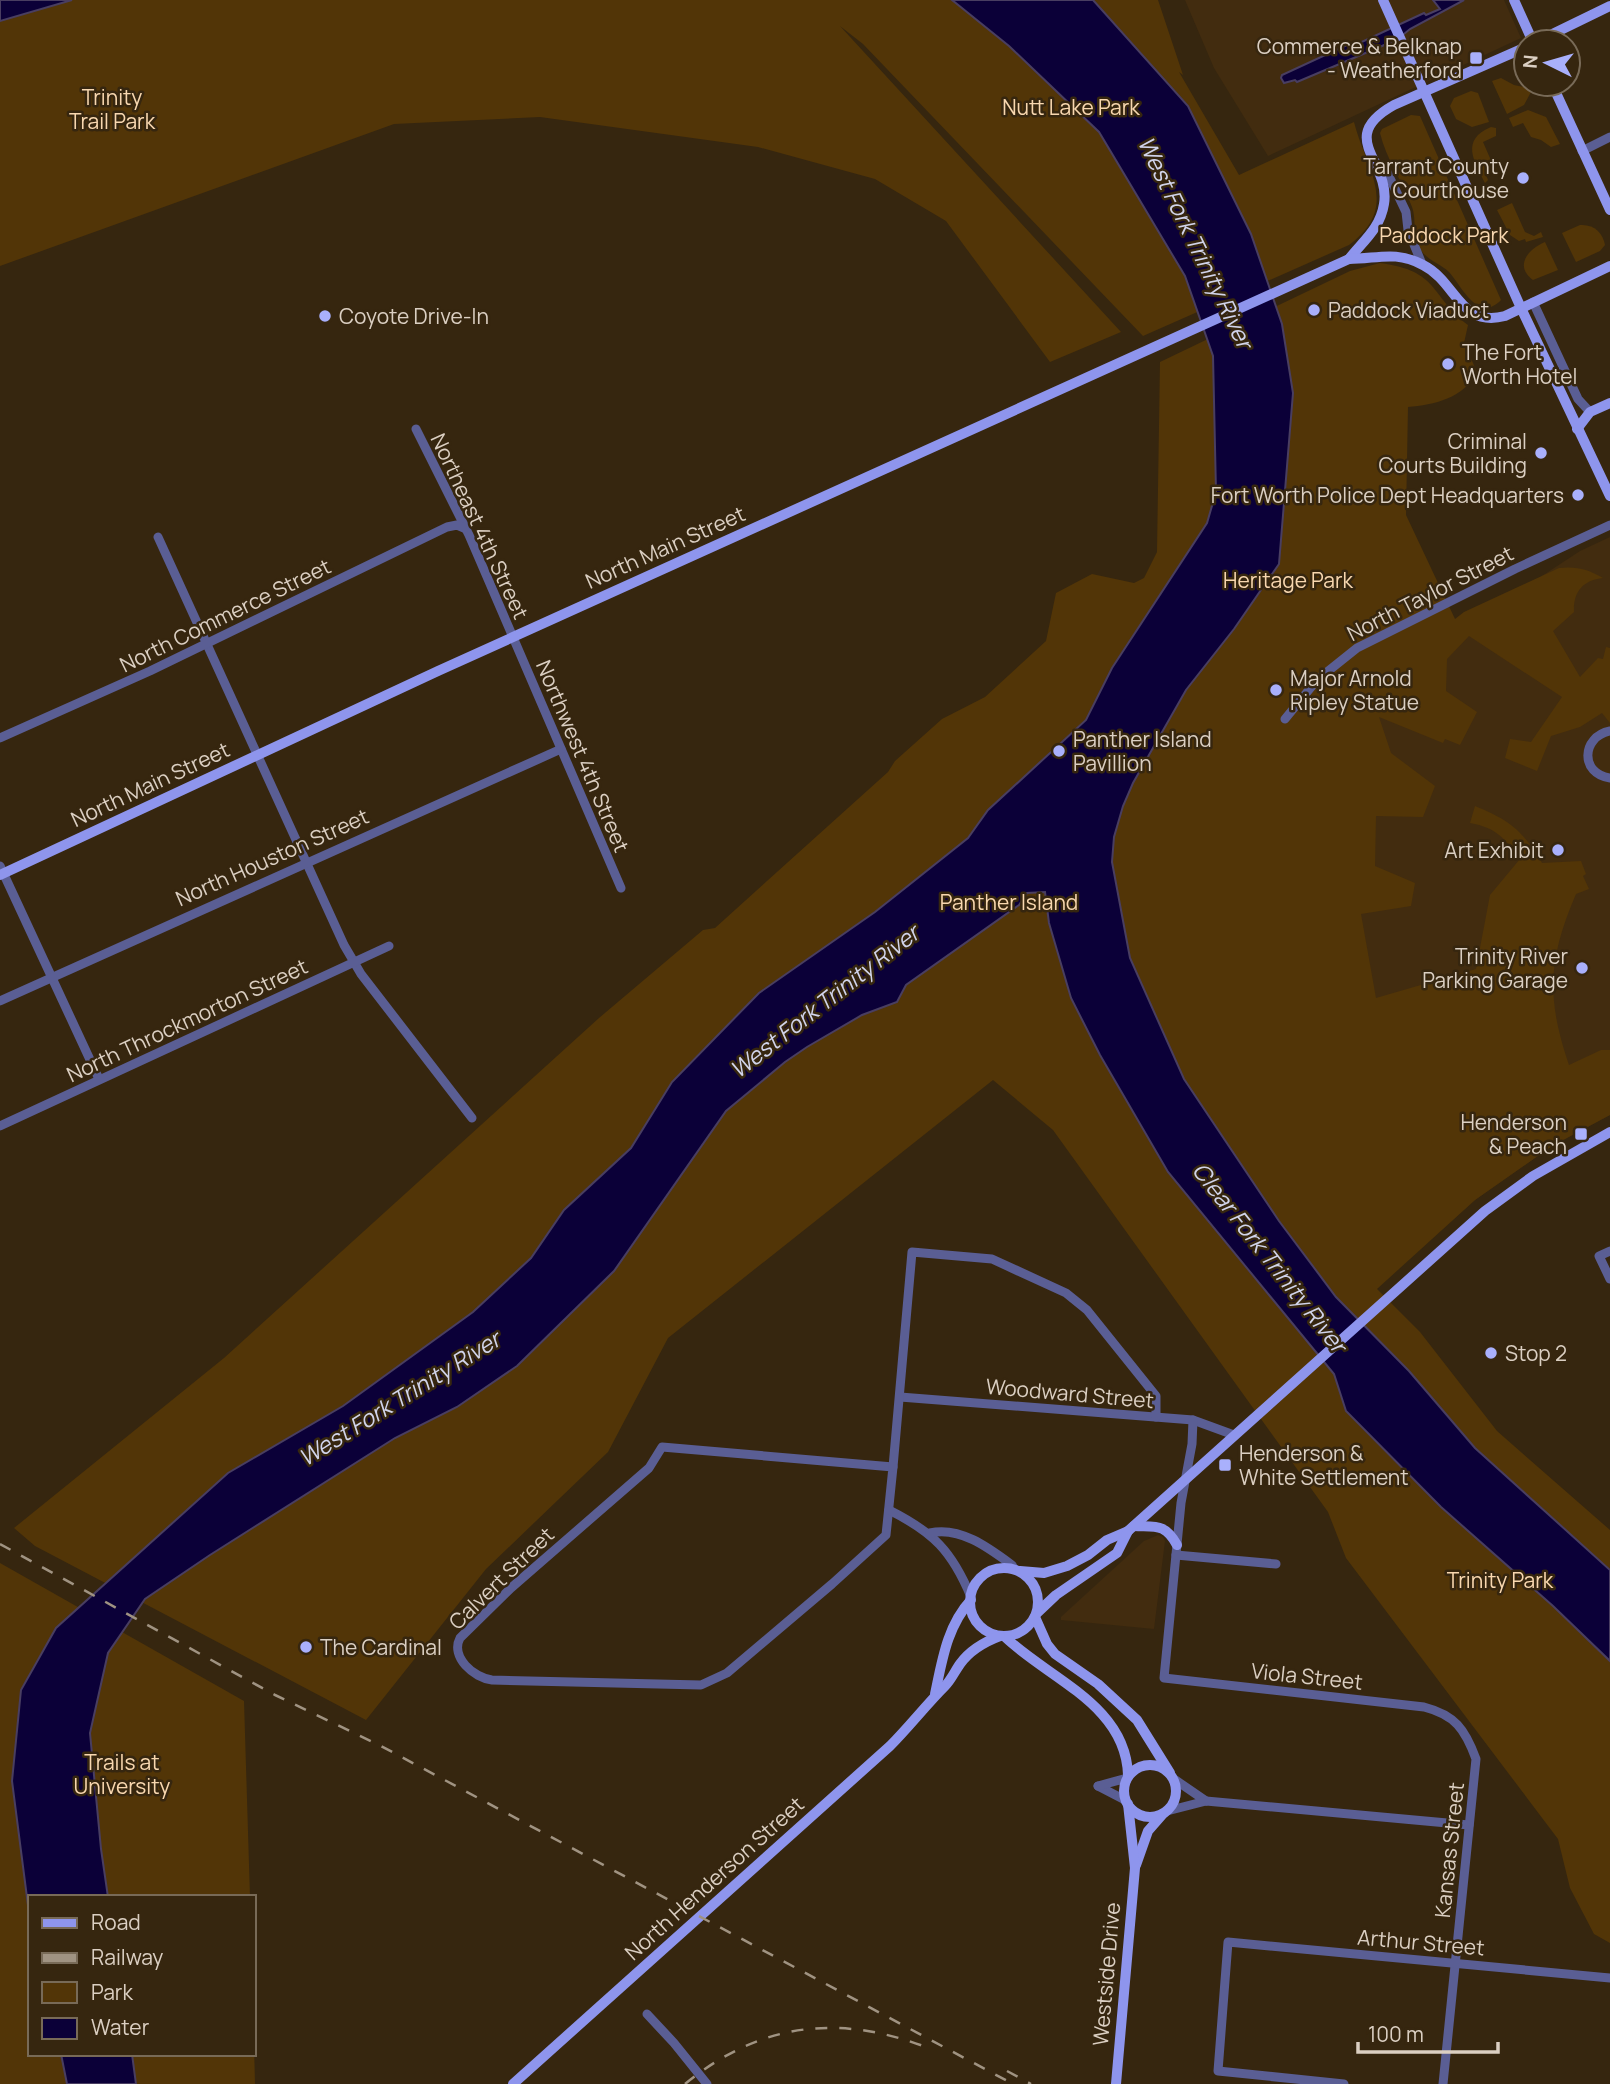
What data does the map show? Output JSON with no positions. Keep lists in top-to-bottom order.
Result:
{
  "streets": {
    "main road": ["North Main Street", "North Henderson Street", "Westside Drive"],
    "street": [
      "Northeast 4th Street",
      "North Taylor Street",
      "North Commerce Street",
      "Northwest 4th Street",
      "North Houston Street",
      "North Throckmorton Street",
      "Woodward Street",
      "Calvert Street",
      "Viola Street",
      "Kansas Street",
      "Arthur Street"
    ]
  },
  "crossings": [
    ["Northeast 4th Street", "North Main Street"],
    ["Northeast 4th Street", "North Commerce Street"],
    ["Northeast 4th Street", "Northwest 4th Street"],
    ["North Main Street", "Northwest 4th Street"],
    ["Northwest 4th Street", "North Houston Street"],
    ["Woodward Street", "Calvert Street"],
    ["Viola Street", "Kansas Street"],
    ["Kansas Street", "Arthur Street"]
  ],
  "water": ["West Fork Trinity River", "Clear Fork Trinity River"],
  "parks": [
    "Trinity Trail Park",
    "Nutt Lake Park",
    "Paddock Park",
    "Heritage Park",
    "Panther Island",
    "Trinity Park",
    "Trails at University"
  ],
  "places": {
    "transit": ["Commerce & Belknap - Weatherford", "Henderson & Peach", "Henderson & White Settlement"],
    "other": [
      "Tarrant County Courthouse",
      "Paddock Viaduct",
      "Coyote Drive-In",
      "The Fort Worth Hotel",
      "Criminal Courts Building",
      "Fort Worth Police Dept Headquarters",
      "Major Arnold Ripley Statue",
      "Panther Island Pavillion",
      "Art Exhibit",
      "Trinity River Parking Garage",
      "Stop 2",
      "The Cardinal"
    ]
  },
  "legend": [
    "Road",
    "Railway",
    "Park",
    "Water"
  ],
  "scale_bar": "100 m",
  "north": "left"
}
